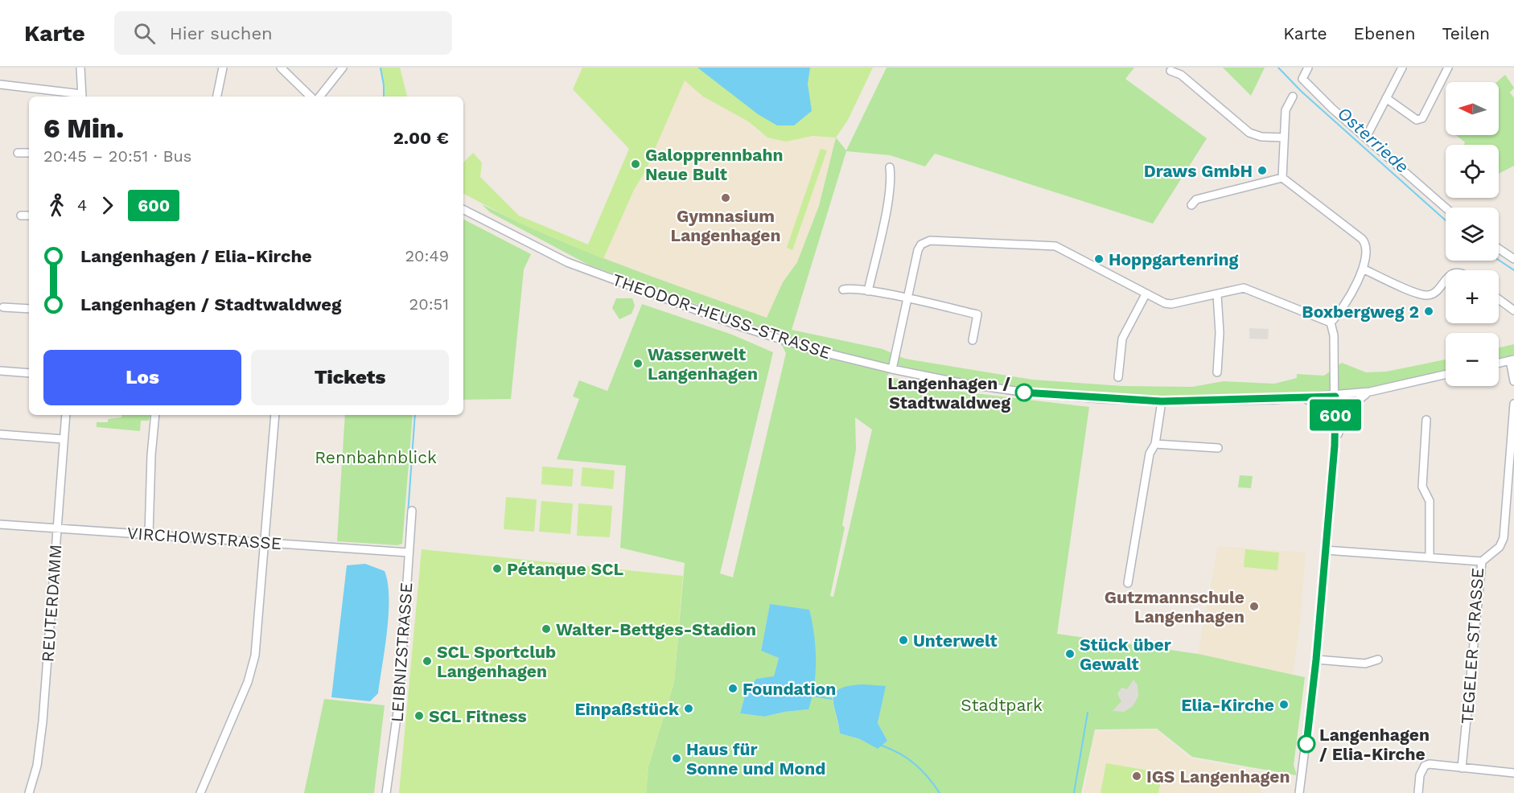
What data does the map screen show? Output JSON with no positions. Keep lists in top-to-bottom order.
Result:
{
  "streets": {
    "street": [
      "THEODOR-HEUSS-STRASSE",
      "VIRCHOWSTRASSE",
      "REUTERDAMM",
      "TEGELER STRASSE",
      "LEIBNIZSTRASSE"
    ]
  },
  "crossings": [
    ["VIRCHOWSTRASSE", "REUTERDAMM"],
    ["VIRCHOWSTRASSE", "LEIBNIZSTRASSE"]
  ],
  "water": ["Osterriede"],
  "parks": ["Rennbahnblick", "Stadtpark"],
  "places": [
    "Galopprennbahn Neue Bult",
    "Draws GmbH",
    "Gymnasium Langenhagen",
    "Hoppgartenring",
    "Boxbergweg 2",
    "Wasserwelt Langenhagen",
    "Langenhagen / Stadtwaldweg",
    "Pétanque SCL",
    "Gutzmannschule Langenhagen",
    "Walter-Bettges-Stadion",
    "Unterwelt",
    "Stück über Gewalt",
    "SCL Sportclub Langenhagen",
    "Foundation",
    "Elia-Kirche",
    "Einpaßstück",
    "SCL Fitness",
    "Langenhagen / Elia-Kirche",
    "Haus für Sonne und Mond",
    "IGS Langenhagen"
  ],
  "lines": ["bus line 600"],
  "north": "left",
  "page": {
    "header": "Karte",
    "search": "Hier suchen",
    "nav": ["Karte", "Ebenen", "Teilen"],
    "on_map": "600",
    "map_buttons": ["+", "−"],
    "heading": ["6 Min.", "20:45 – 20:51 · Bus", "2.00 €"],
    "legs": ["4", "600"],
    "list": [
      {
        "name": "Langenhagen / Elia-Kirche",
        "value": "20:49"
      },
      {
        "name": "Langenhagen / Stadtwaldweg",
        "value": "20:51"
      }
    ],
    "buttons": ["Los", "Tickets"]
  }
}
